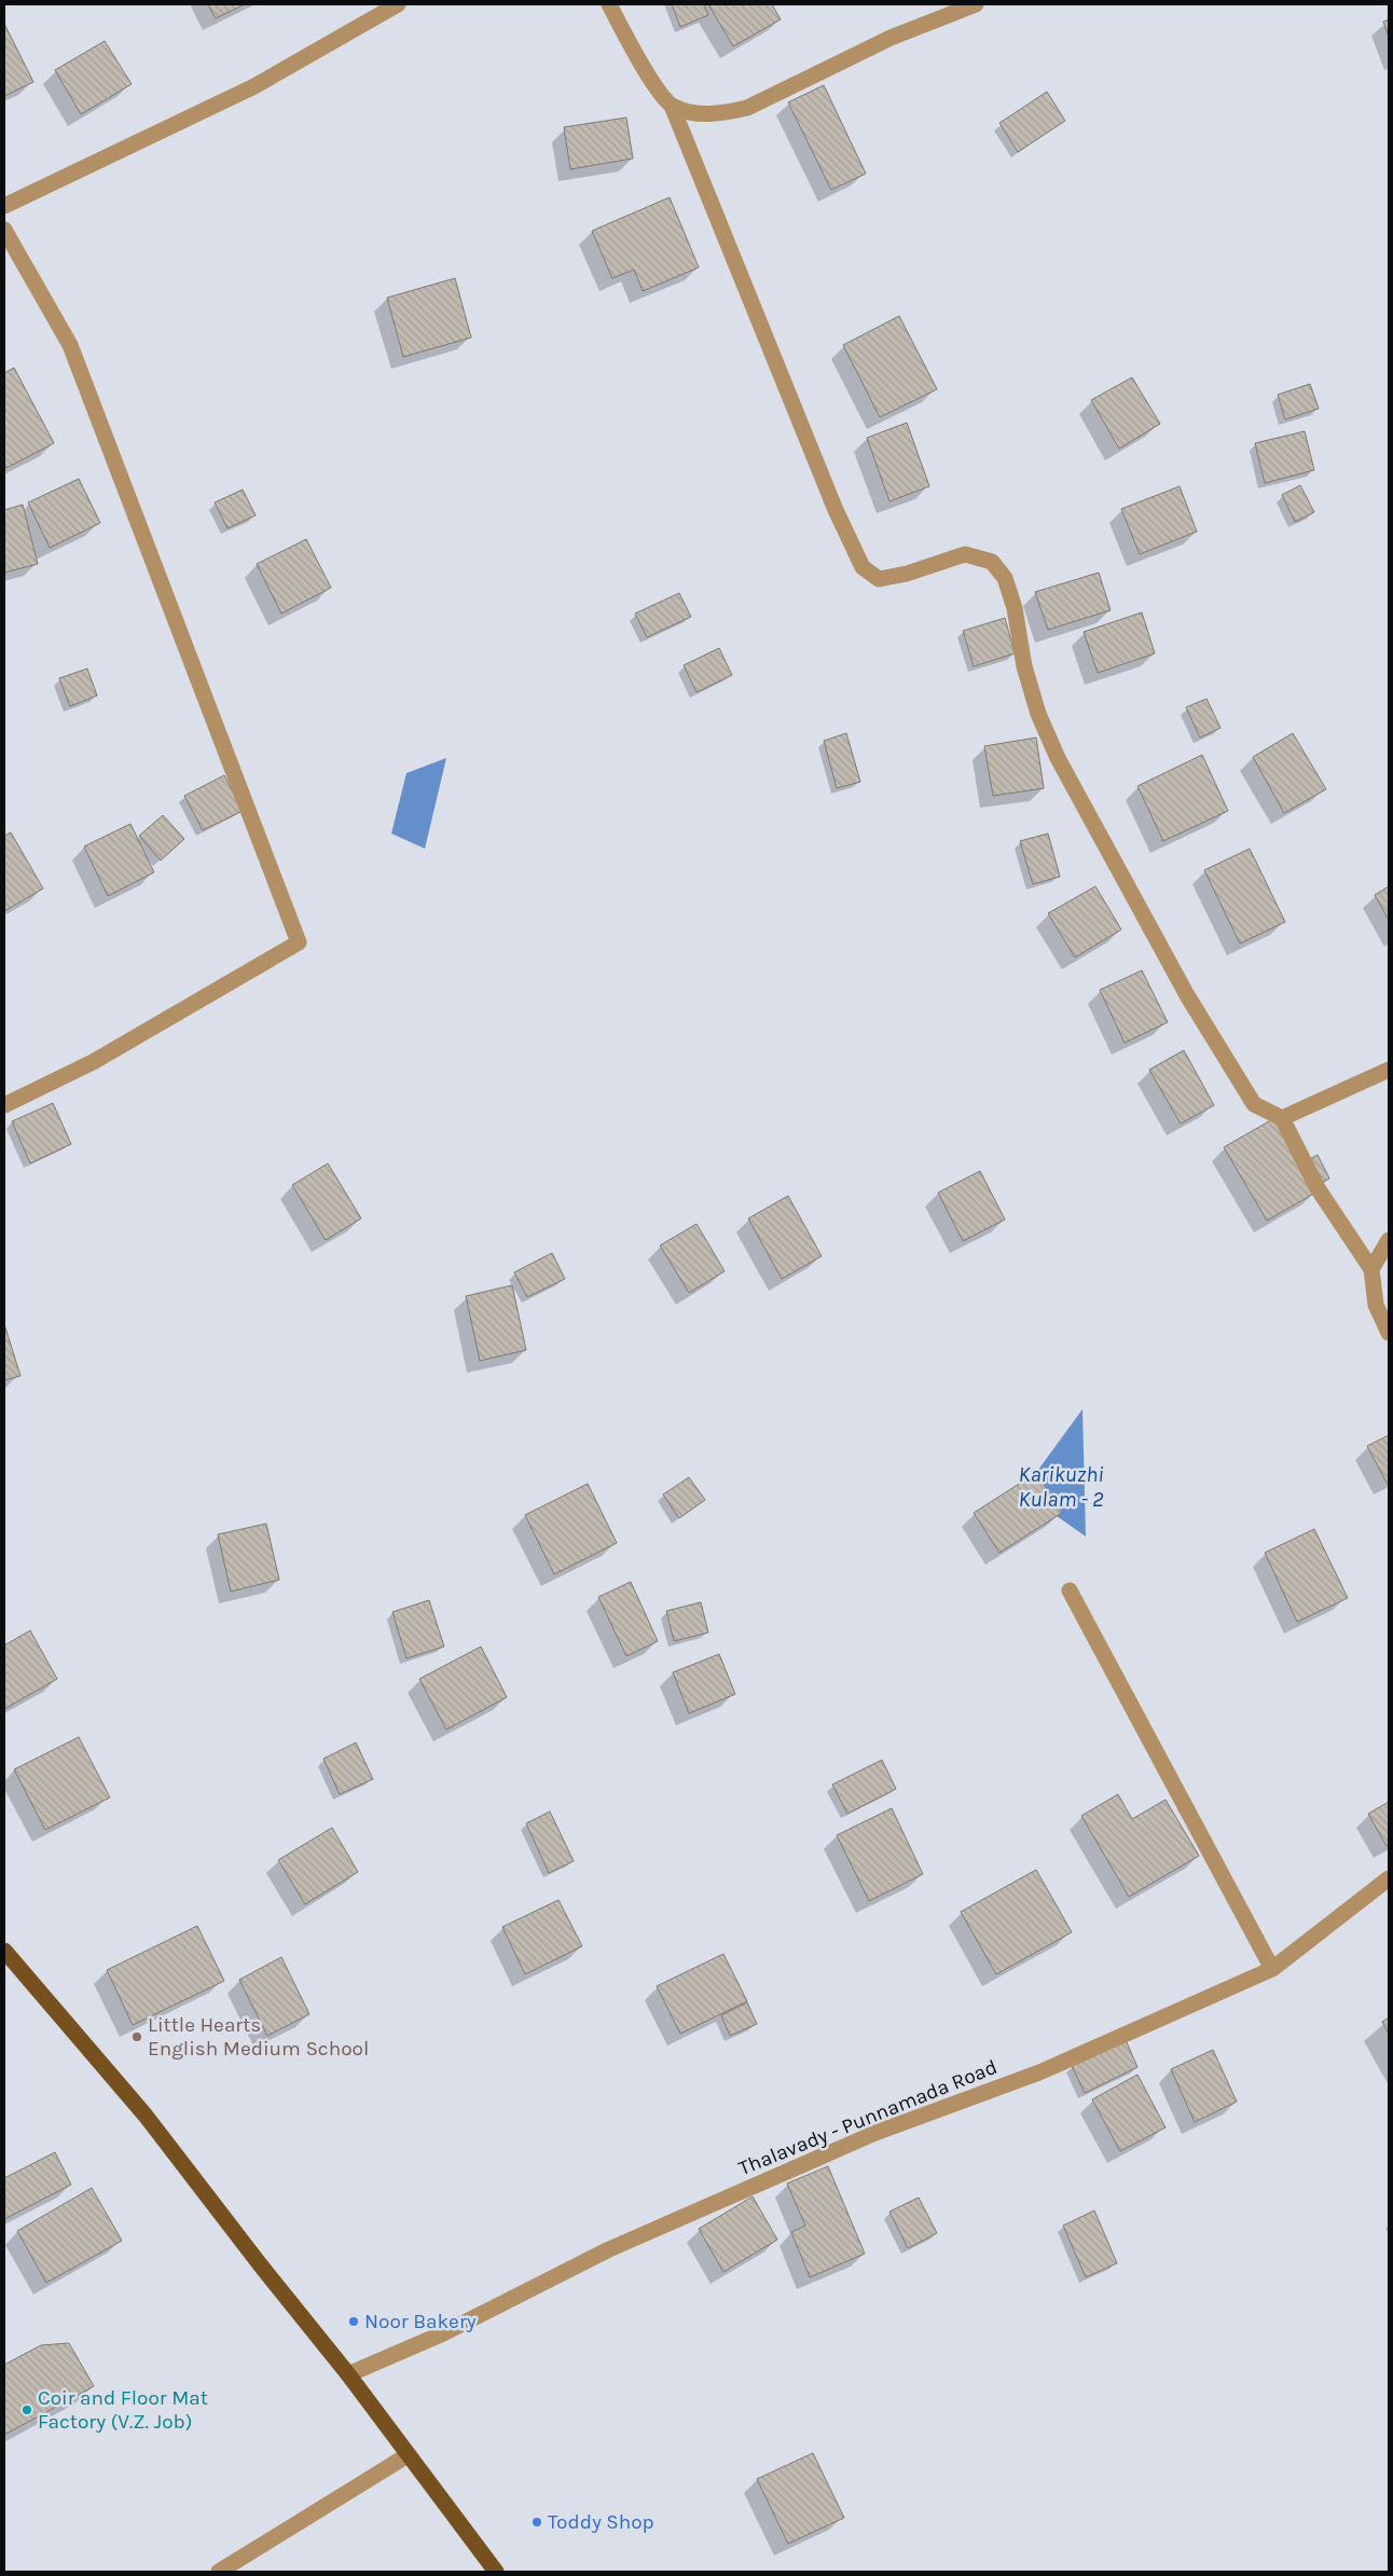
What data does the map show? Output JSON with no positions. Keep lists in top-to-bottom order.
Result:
{
  "streets": {
    "street": ["Thalavady - Punnamada Road"]
  },
  "water": ["Karikuzhi Kulam - 2"],
  "places": [
    "Little Hearts English Medium School",
    "Noor Bakery",
    "Coir and Floor Mat Factory (V.Z. Job)",
    "Toddy Shop"
  ]
}
